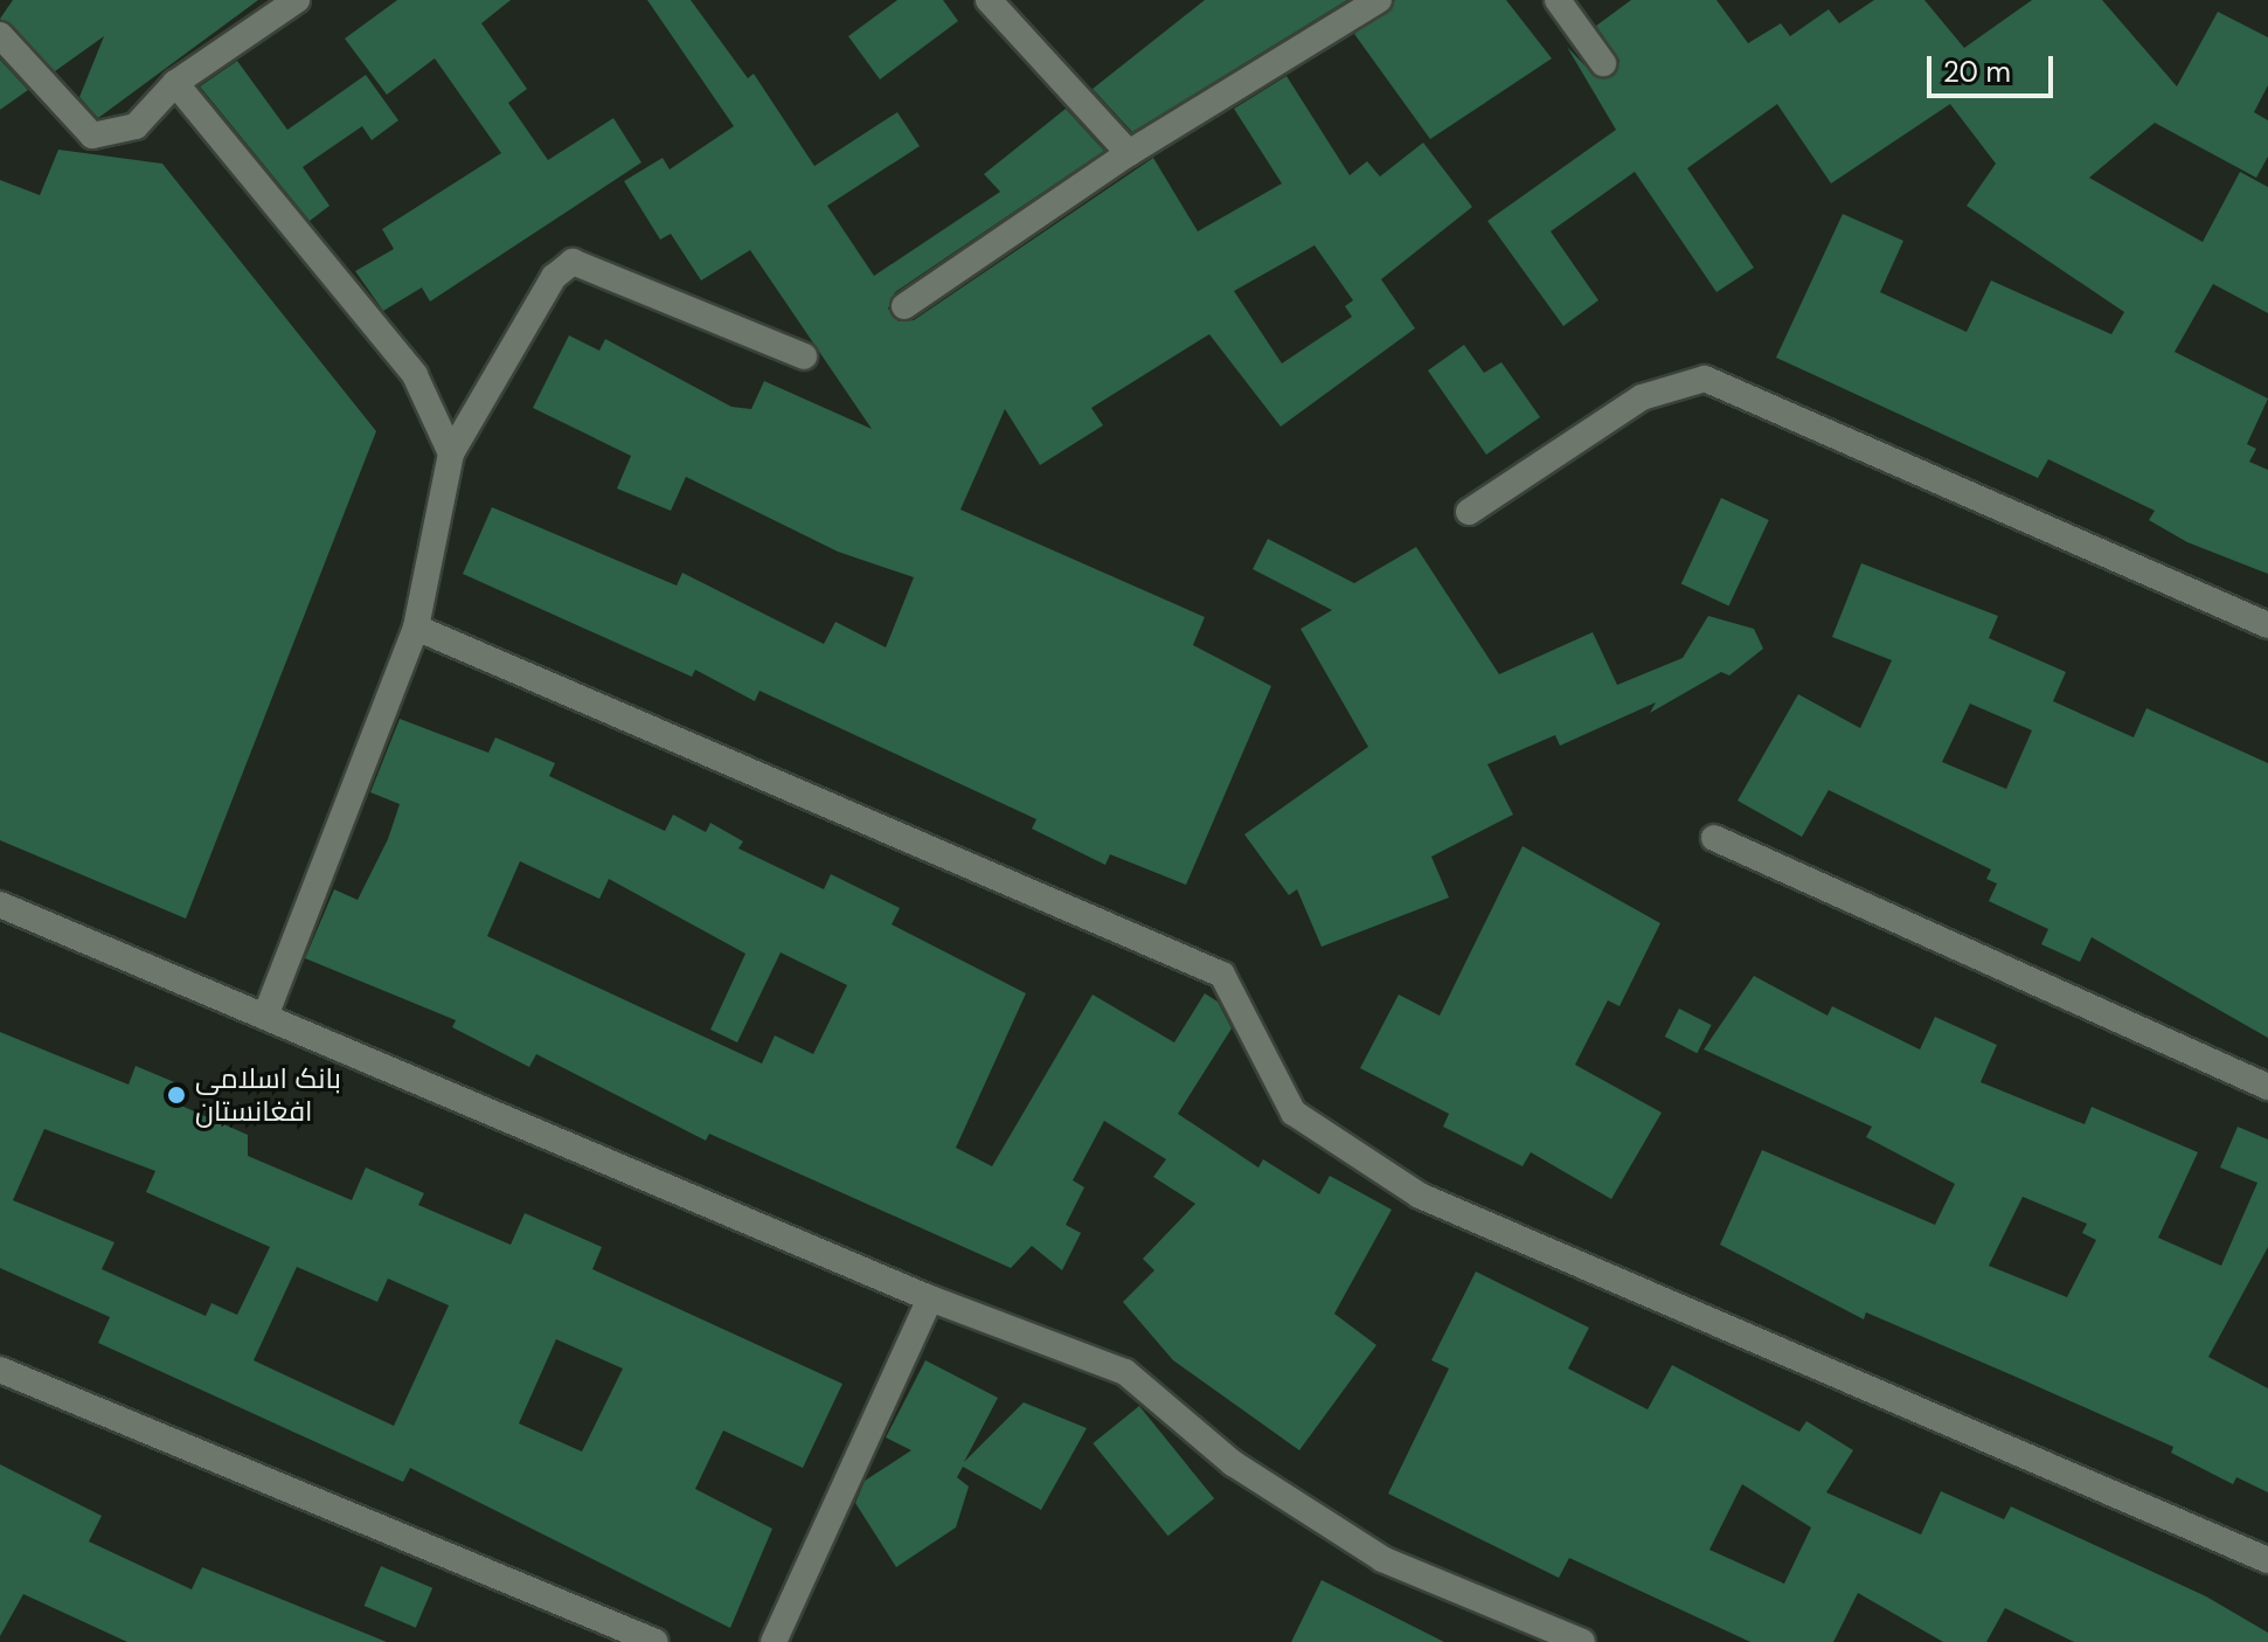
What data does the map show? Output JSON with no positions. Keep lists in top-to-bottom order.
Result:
{
  "places": ["بانک اسلامی افغانستان"],
  "scale_bar": "20 m"
}
